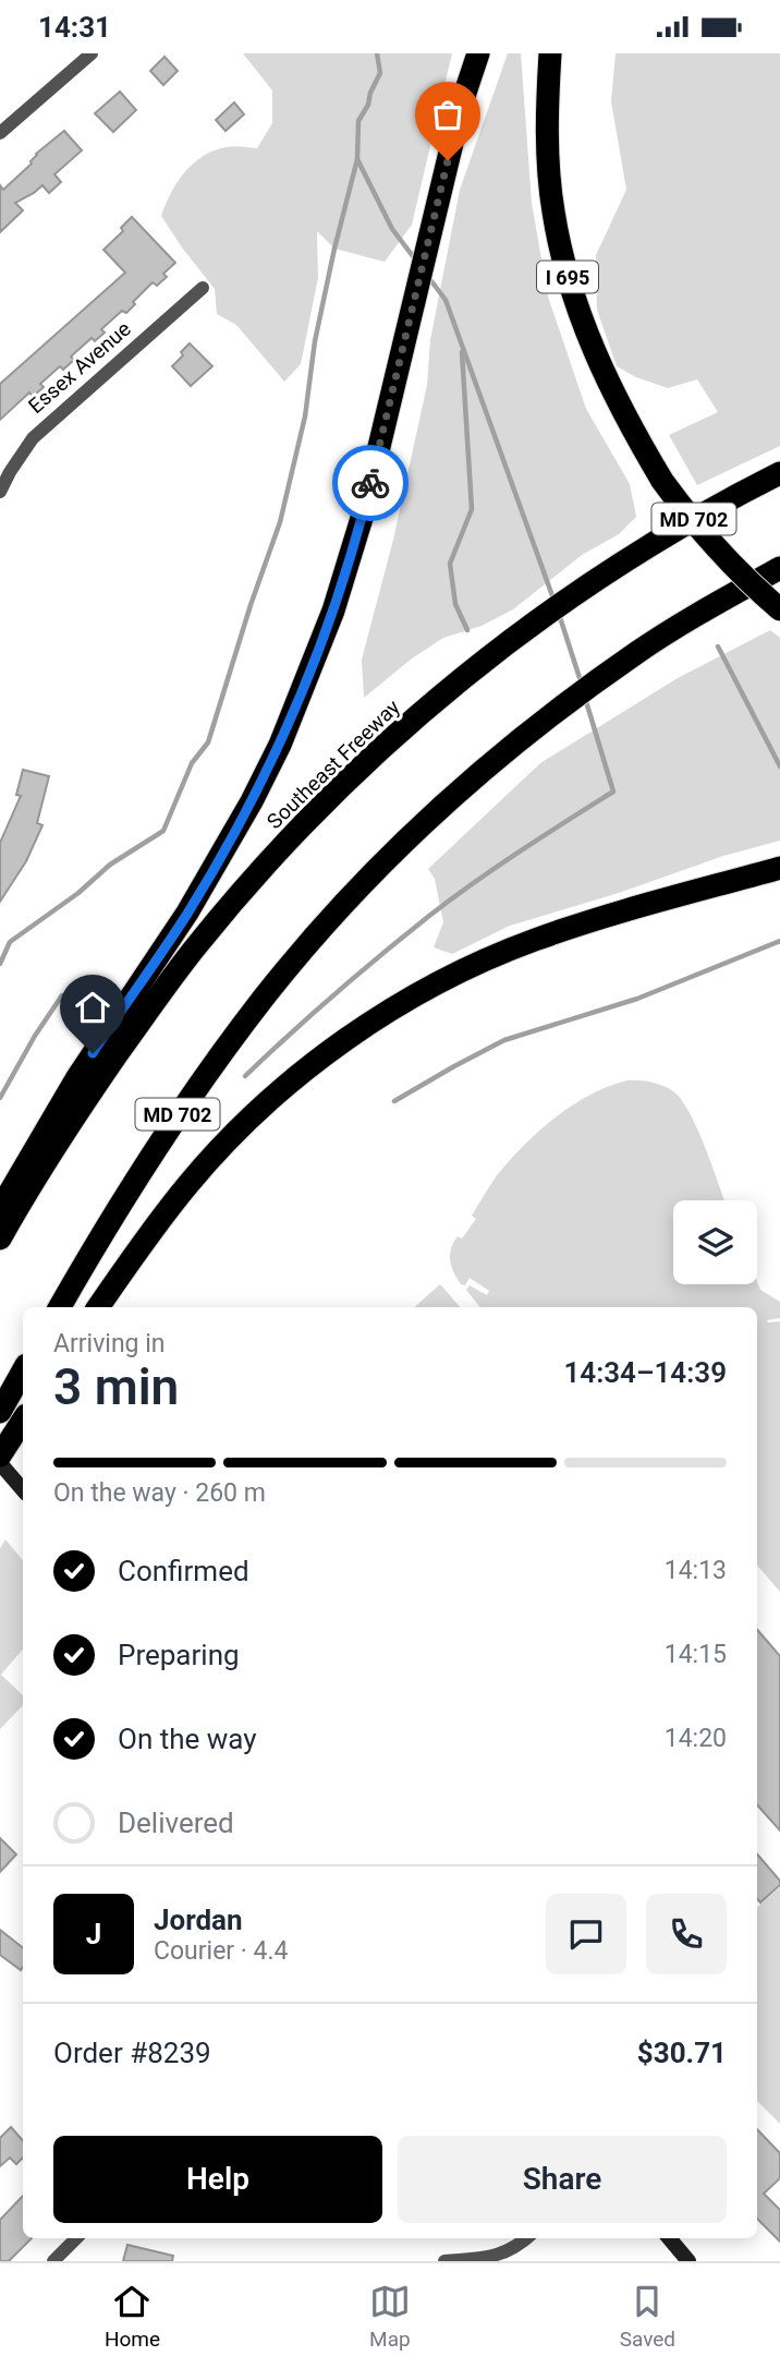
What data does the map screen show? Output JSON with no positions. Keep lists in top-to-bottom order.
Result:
{
  "streets": {
    "highway": ["I 695", "MD 702", "Southeast Freeway"],
    "street": ["Essex Avenue"]
  },
  "page": {
    "status": "14:31",
    "heading": ["3 min", "Arriving in", "14:34–14:39"],
    "panel": [
      "Jordan",
      "Courier · 4.4",
      "Order #8239",
      "$30.71"
    ],
    "bar": "On the way · 260 m",
    "list": [
      ["Confirmed", "14:13"],
      ["Preparing", "14:15"],
      ["On the way", "14:20"],
      "Delivered"
    ],
    "round": "J",
    "buttons": ["Help", "Share"],
    "tabs": ["Home", "Map", "Saved"]
  }
}
